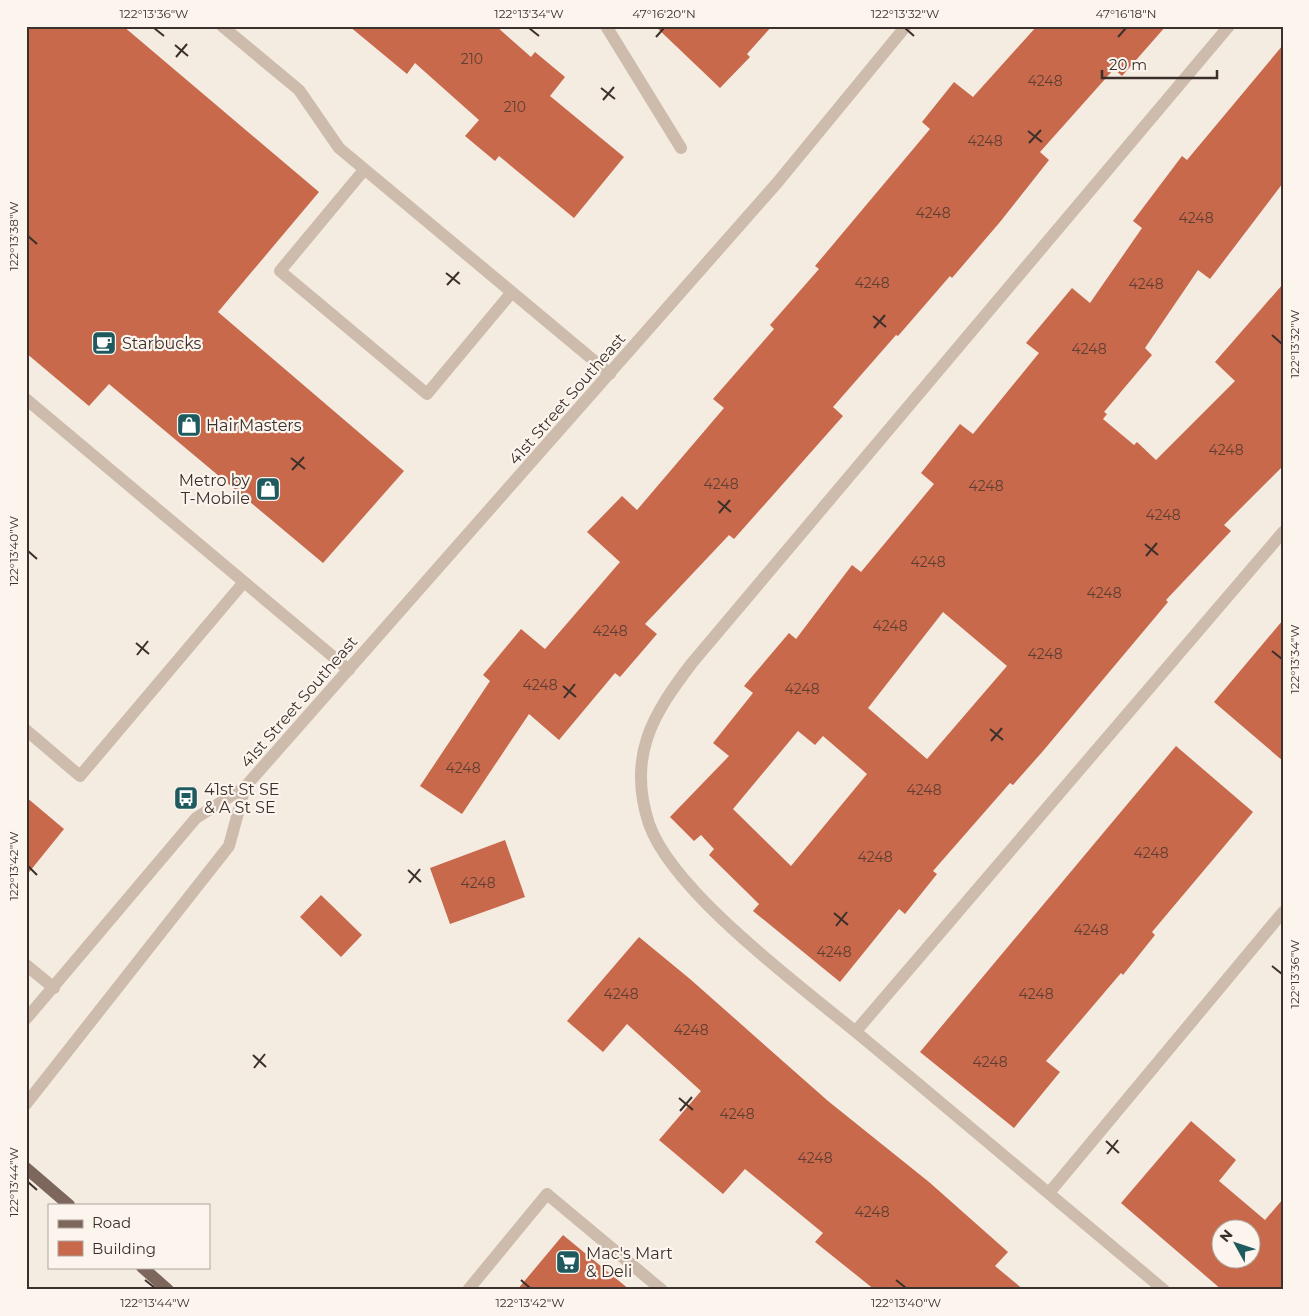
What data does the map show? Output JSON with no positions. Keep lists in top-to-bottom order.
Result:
{
  "streets": {
    "street": ["41st Street Southeast"]
  },
  "places": {
    "cafe": ["Starbucks"],
    "shop": ["HairMasters", "Metro by T-Mobile"],
    "bus stop": ["41st St SE & A St SE"],
    "supermarket": ["Mac's Mart & Deli"]
  },
  "house_numbers": [
    "210",
    "4248",
    "210",
    "4248",
    "4248",
    "4248",
    "4248",
    "4248",
    "4248",
    "4248",
    "4248",
    "4248",
    "4248",
    "4248",
    "4248",
    "4248",
    "4248",
    "4248",
    "4248",
    "4248",
    "4248",
    "4248",
    "4248",
    "4248",
    "4248",
    "4248",
    "4248",
    "4248",
    "4248",
    "4248",
    "4248",
    "4248",
    "4248",
    "4248"
  ],
  "legend": ["Road", "Building"],
  "scale_bar": "20 m",
  "north": "top left",
  "coordinates": [
    "122°13'36\"W",
    "122°13'34\"W",
    "47°16'20\"N",
    "122°13'32\"W",
    "47°16'18\"N",
    "122°13'38\"W",
    "122°13'40\"W",
    "122°13'42\"W",
    "122°13'44\"W"
  ]
}
